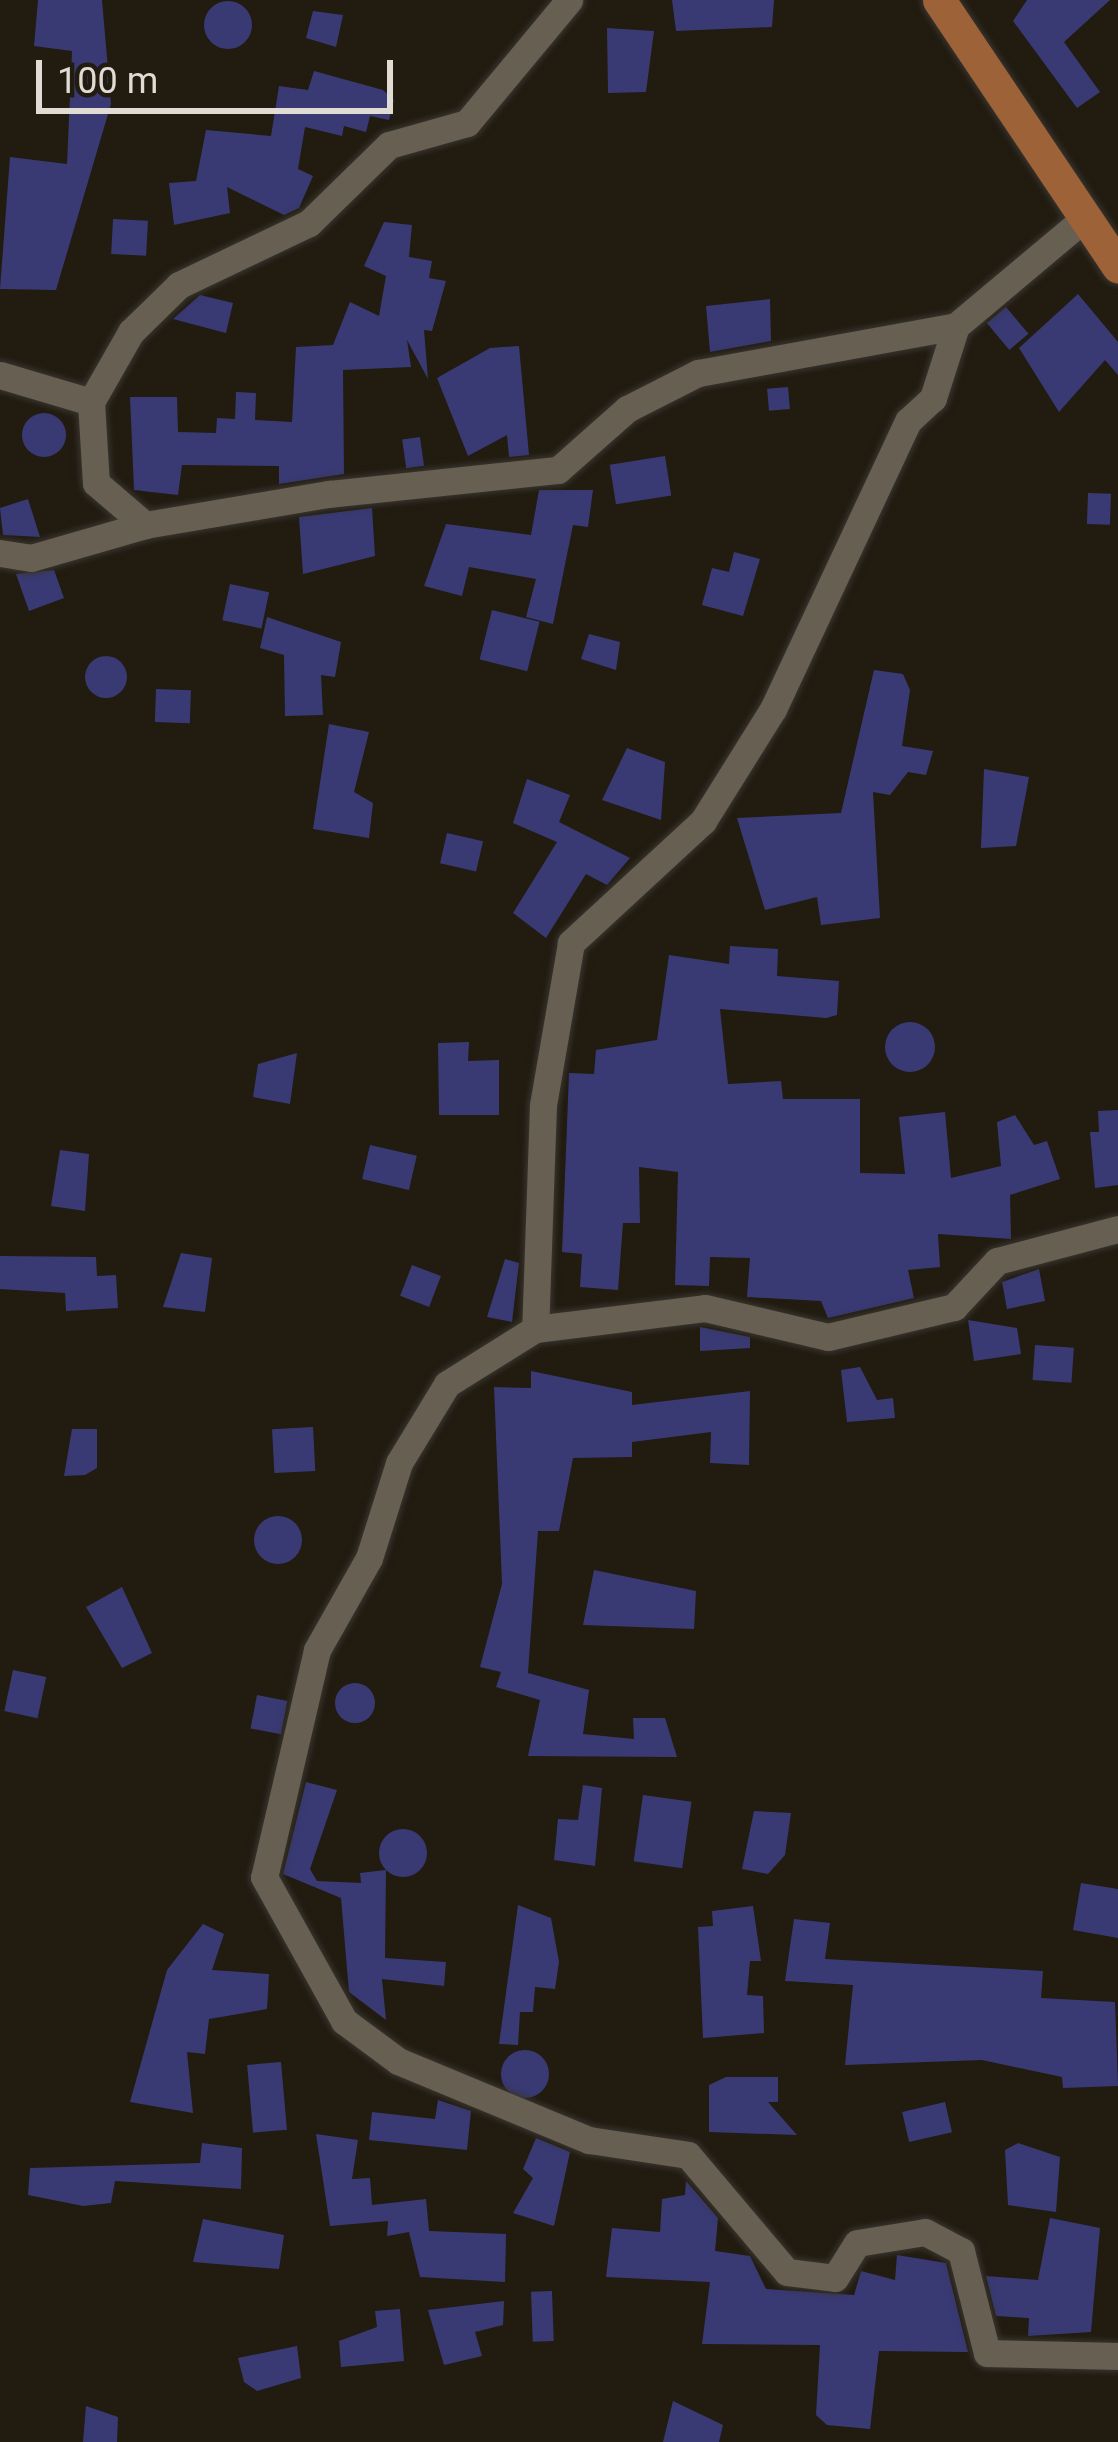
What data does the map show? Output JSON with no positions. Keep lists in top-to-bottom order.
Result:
{
  "scale_bar": "100 m"
}
